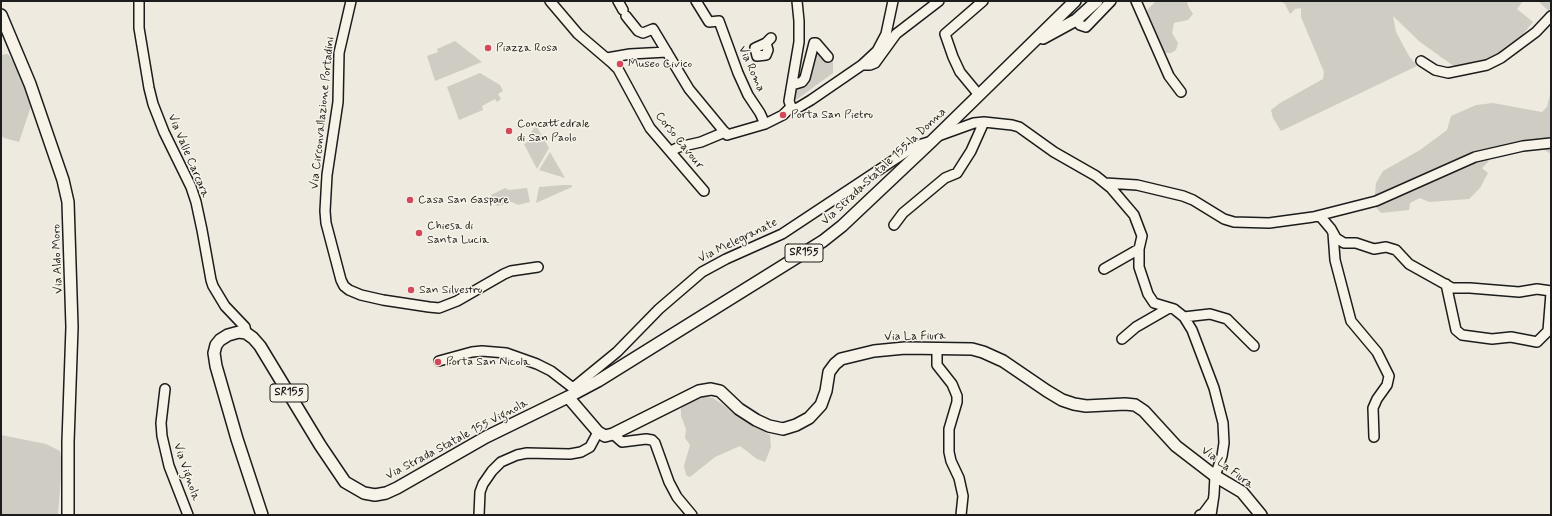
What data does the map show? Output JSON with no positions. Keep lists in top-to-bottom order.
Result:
{
  "streets": {
    "main road": [
      "Via Strada Statale 155 la Donna",
      "SR155",
      "Via Aldo Moro",
      "Via La Fiura",
      "Via Strada Statale 155 Vignola"
    ],
    "street": [
      "Via Roma",
      "Via Circonvallazione Portadini",
      "Corso Cavour",
      "Via Valle Carcara",
      "Via Melegranate",
      "Via Vignola"
    ]
  },
  "crossings": [
    ["Via Valle Carcara", "Via Strada Statale 155 Vignola"],
    ["Via Strada Statale 155 la Donna", "Via Melegranate"],
    ["Via Strada Statale 155 la Donna", "Via Strada Statale 155 Vignola"]
  ],
  "places": [
    "Piazza Rosa",
    "Museo Civico",
    "Porta San Pietro",
    "Concattedrale di San Paolo",
    "Casa San Gaspare",
    "Chiesa di Santa Lucia",
    "San Silvestro",
    "Porta San Nicola"
  ]
}
